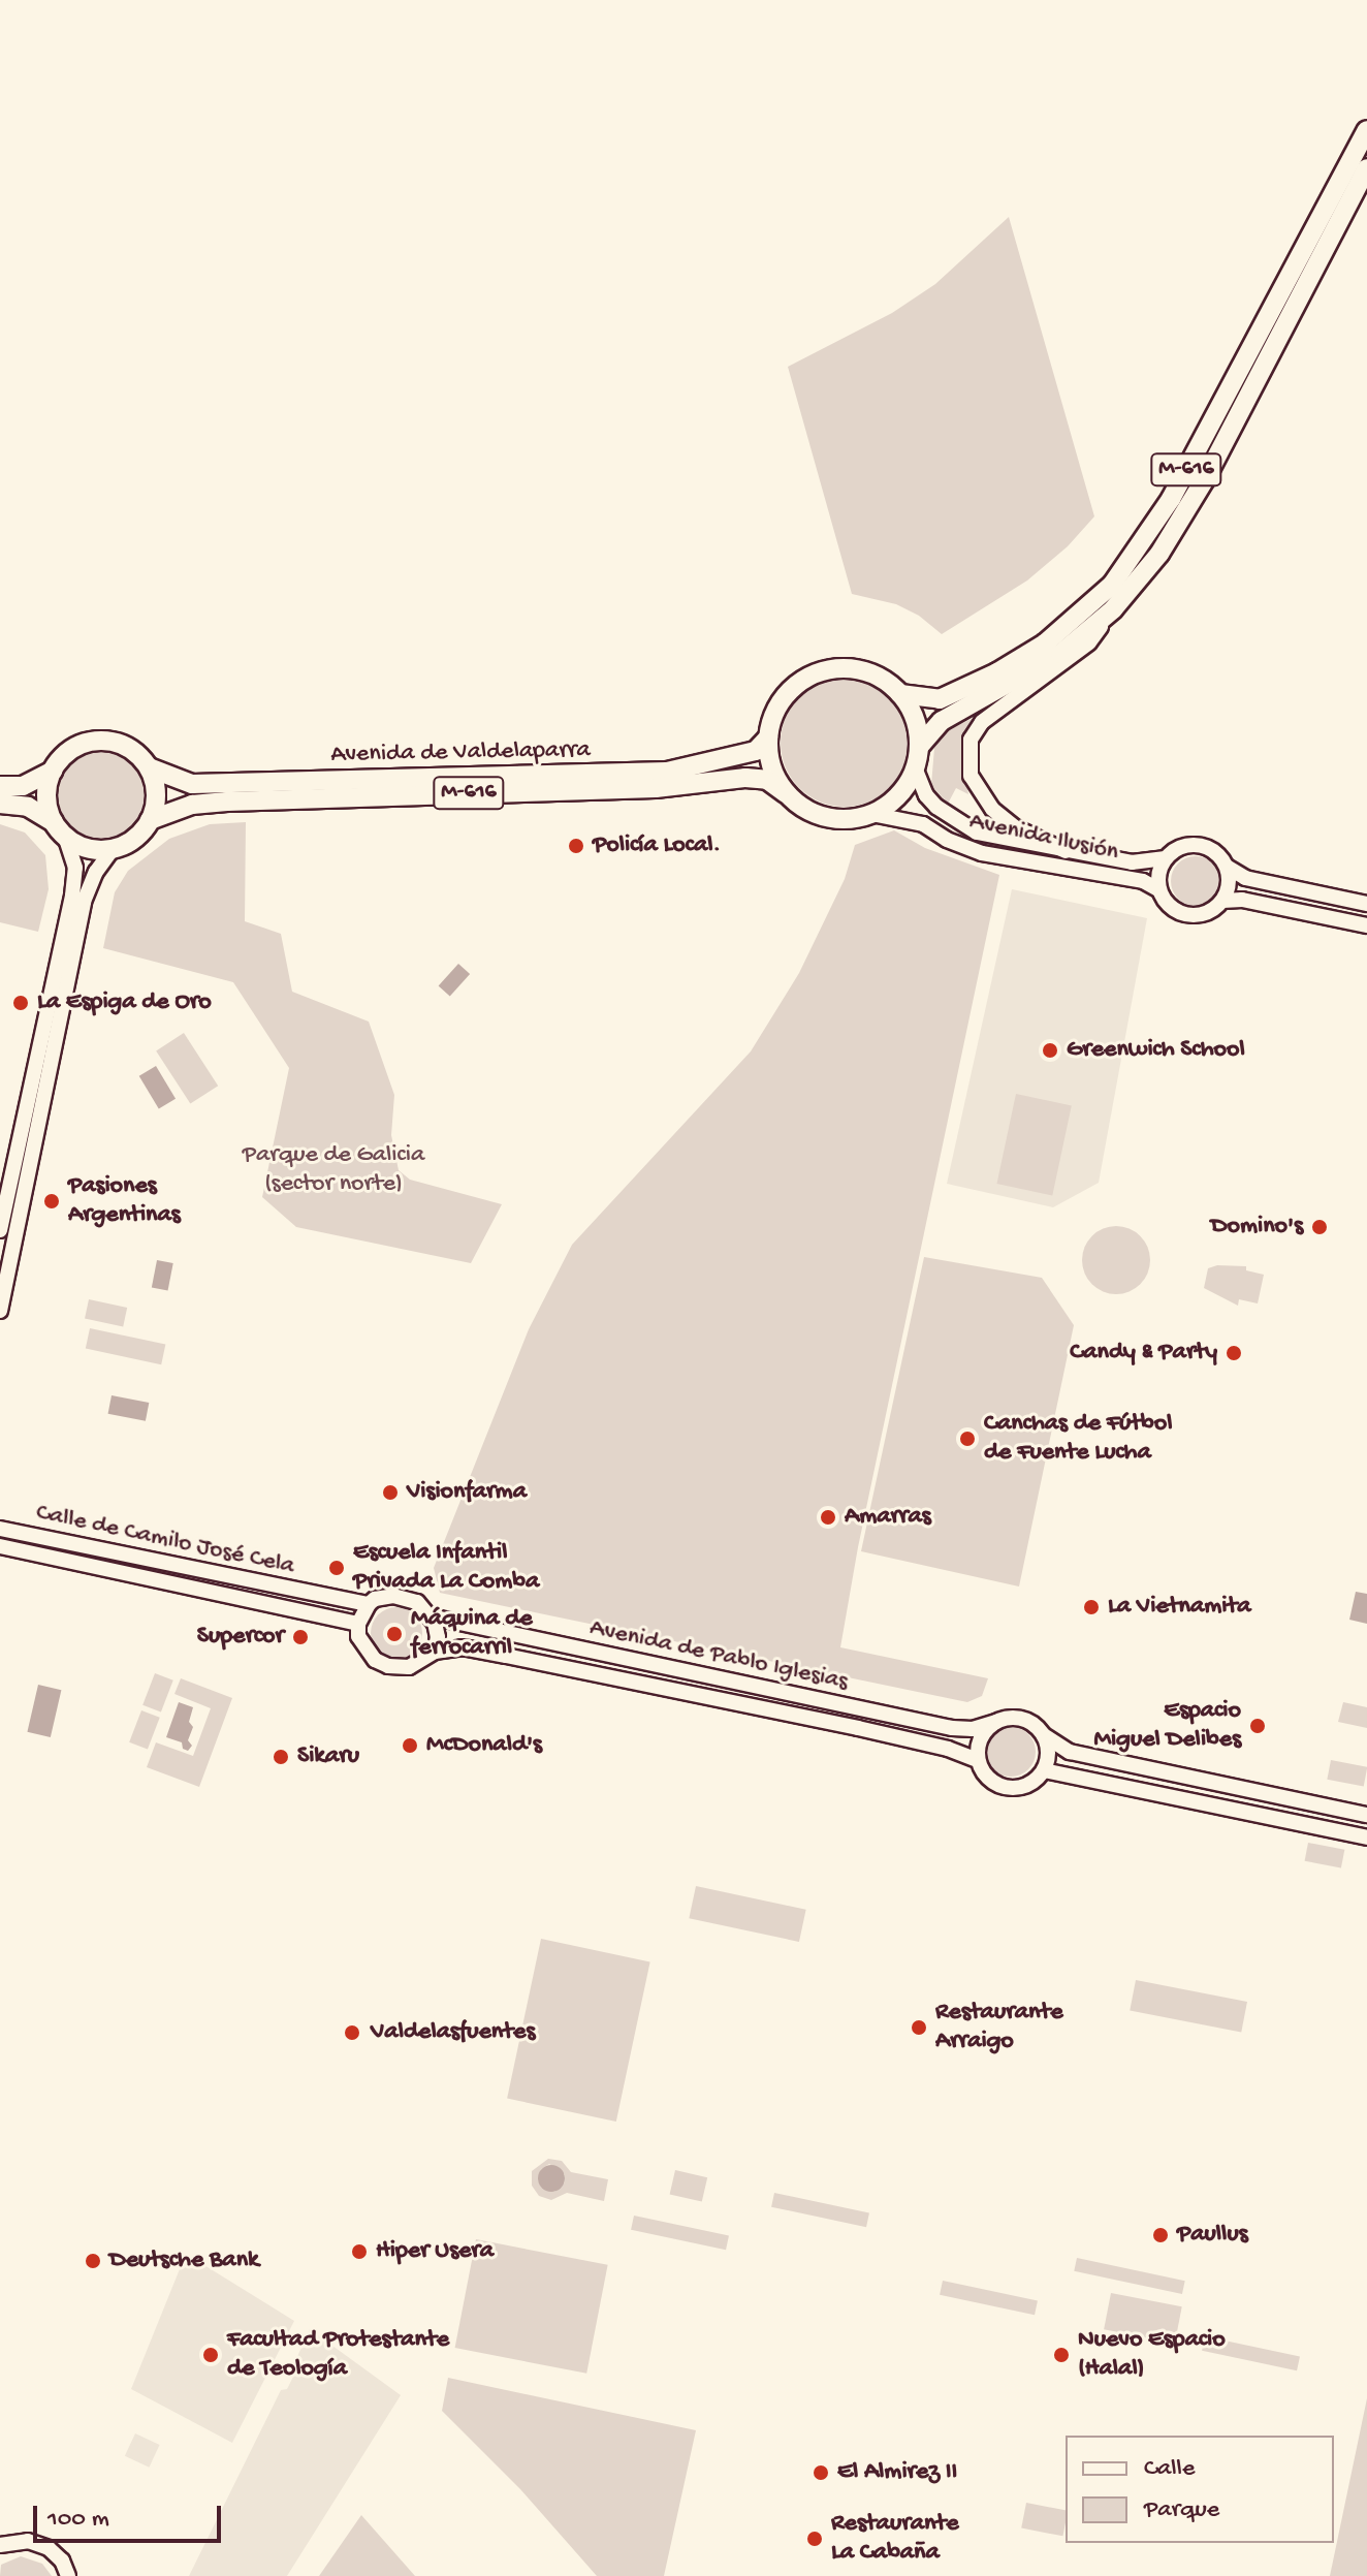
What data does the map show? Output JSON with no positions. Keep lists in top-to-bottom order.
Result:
{
  "streets": {
    "highway": ["M-616", "Avenida de Valdelaparra"],
    "street": ["Avenida Ilusión", "Calle de Camilo José Cela", "Avenida de Pablo Iglesias"]
  },
  "crossings": [
    ["M-616", "Avenida de Valdelaparra"],
    ["M-616", "Avenida Ilusión"],
    ["Avenida de Valdelaparra", "Avenida Ilusión"],
    ["Calle de Camilo José Cela", "Avenida de Pablo Iglesias"]
  ],
  "parks": ["Parque de Galicia (sector norte)"],
  "places": [
    "Policía Local.",
    "La Espiga de Oro",
    "Greenwich School",
    "Pasiones Argentinas",
    "Domino's",
    "Candy & Party",
    "Canchas de Fútbol de Fuente Lucha",
    "Visionfarma",
    "Amarras",
    "Escuela Infantil Privada La Comba",
    "La Vietnamita",
    "Máquina de ferrocarril",
    "Supercor",
    "Espacio Miguel Delibes",
    "McDonald's",
    "Sikaru",
    "Restaurante Arraigo",
    "Valdelasfuentes",
    "Paullus",
    "Hiper Usera",
    "Deutsche Bank",
    "Facultad Protestante de Teología",
    "Nuevo Espacio (Halal)",
    "El Almirez II",
    "Restaurante La Cabaña"
  ],
  "legend": ["Calle", "Parque"],
  "scale_bar": "100 m"
}
